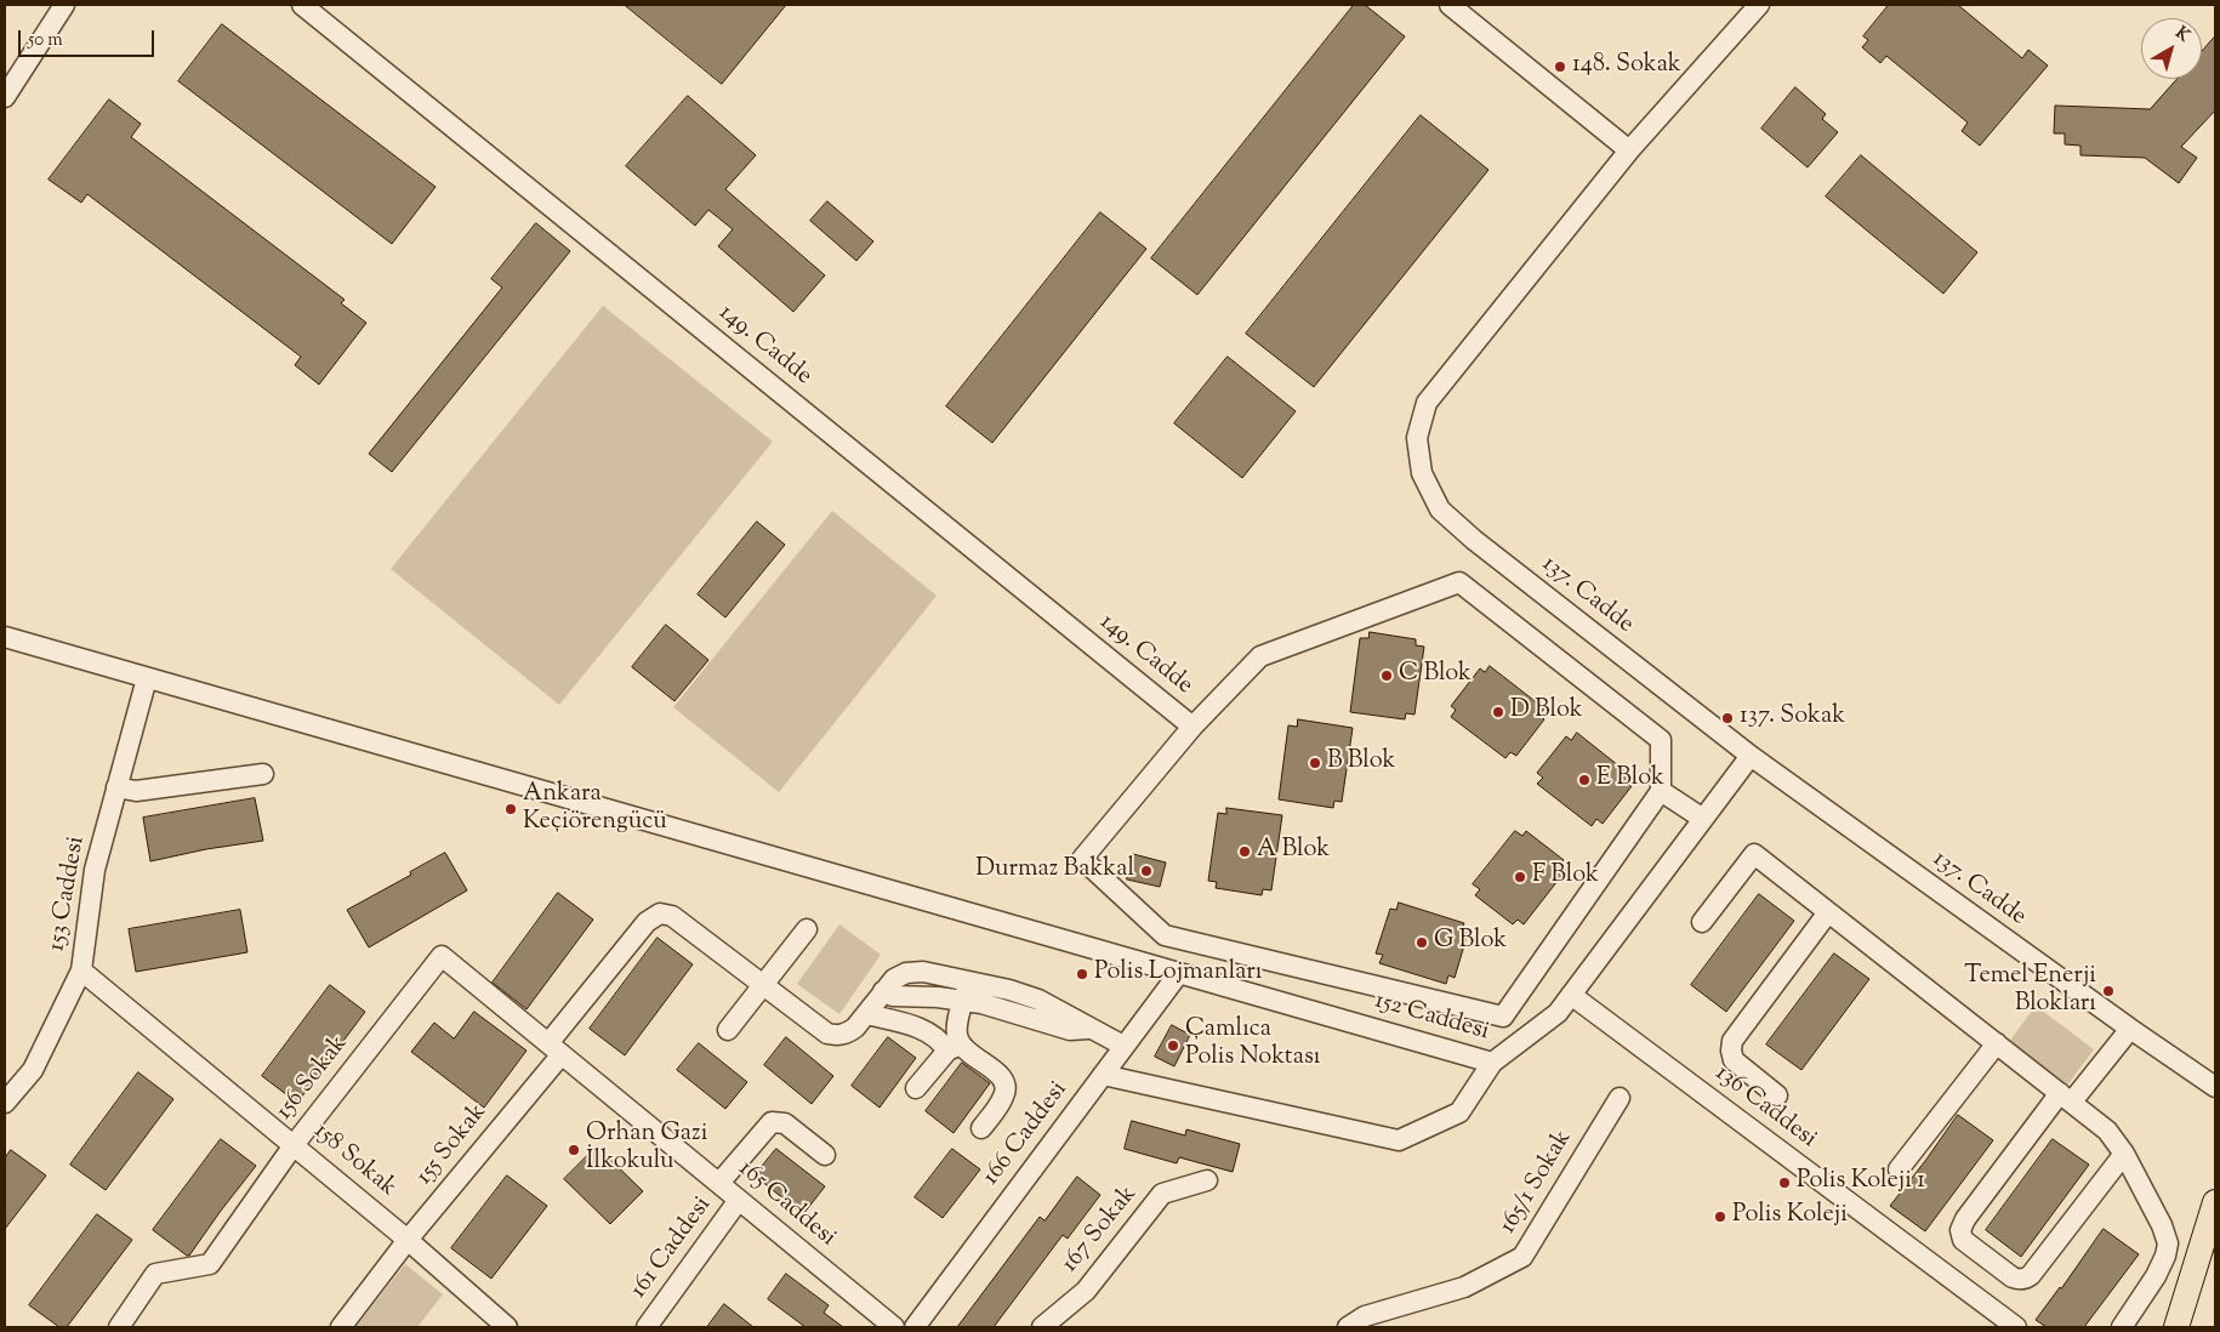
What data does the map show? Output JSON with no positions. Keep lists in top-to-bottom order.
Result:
{
  "streets": {
    "street": [
      "149. Cadde",
      "137. Cadde",
      "153 Caddesi",
      "152 Caddesi",
      "156 Sokak",
      "136 Caddesi",
      "166 Caddesi",
      "155 Sokak",
      "158 Sokak",
      "165/1 Sokak",
      "165 Caddesi",
      "167 Sokak",
      "161 Caddesi"
    ]
  },
  "crossings": [
    ["137. Cadde", "152 Caddesi"],
    ["153 Caddesi", "152 Caddesi"],
    ["153 Caddesi", "158 Sokak"],
    ["152 Caddesi", "136 Caddesi"],
    ["152 Caddesi", "166 Caddesi"],
    ["156 Sokak", "155 Sokak"],
    ["156 Sokak", "158 Sokak"],
    ["156 Sokak", "165 Caddesi"],
    ["166 Caddesi", "155 Sokak"],
    ["155 Sokak", "158 Sokak"],
    ["155 Sokak", "165 Caddesi"],
    ["165 Caddesi", "161 Caddesi"]
  ],
  "places": [
    "148. Sokak",
    "C Blok",
    "D Blok",
    "137. Sokak",
    "B Blok",
    "E Blok",
    "Ankara Keçiörengücü",
    "A Blok",
    "Durmaz Bakkal",
    "F Blok",
    "G Blok",
    "Polis Lojmanları",
    "Temel Enerji Blokları",
    "Çamlıca Polis Noktası",
    "Orhan Gazi İlkokulu",
    "Polis Koleji 1",
    "Polis Koleji"
  ],
  "scale_bar": "50 m",
  "north": "top right"
}
